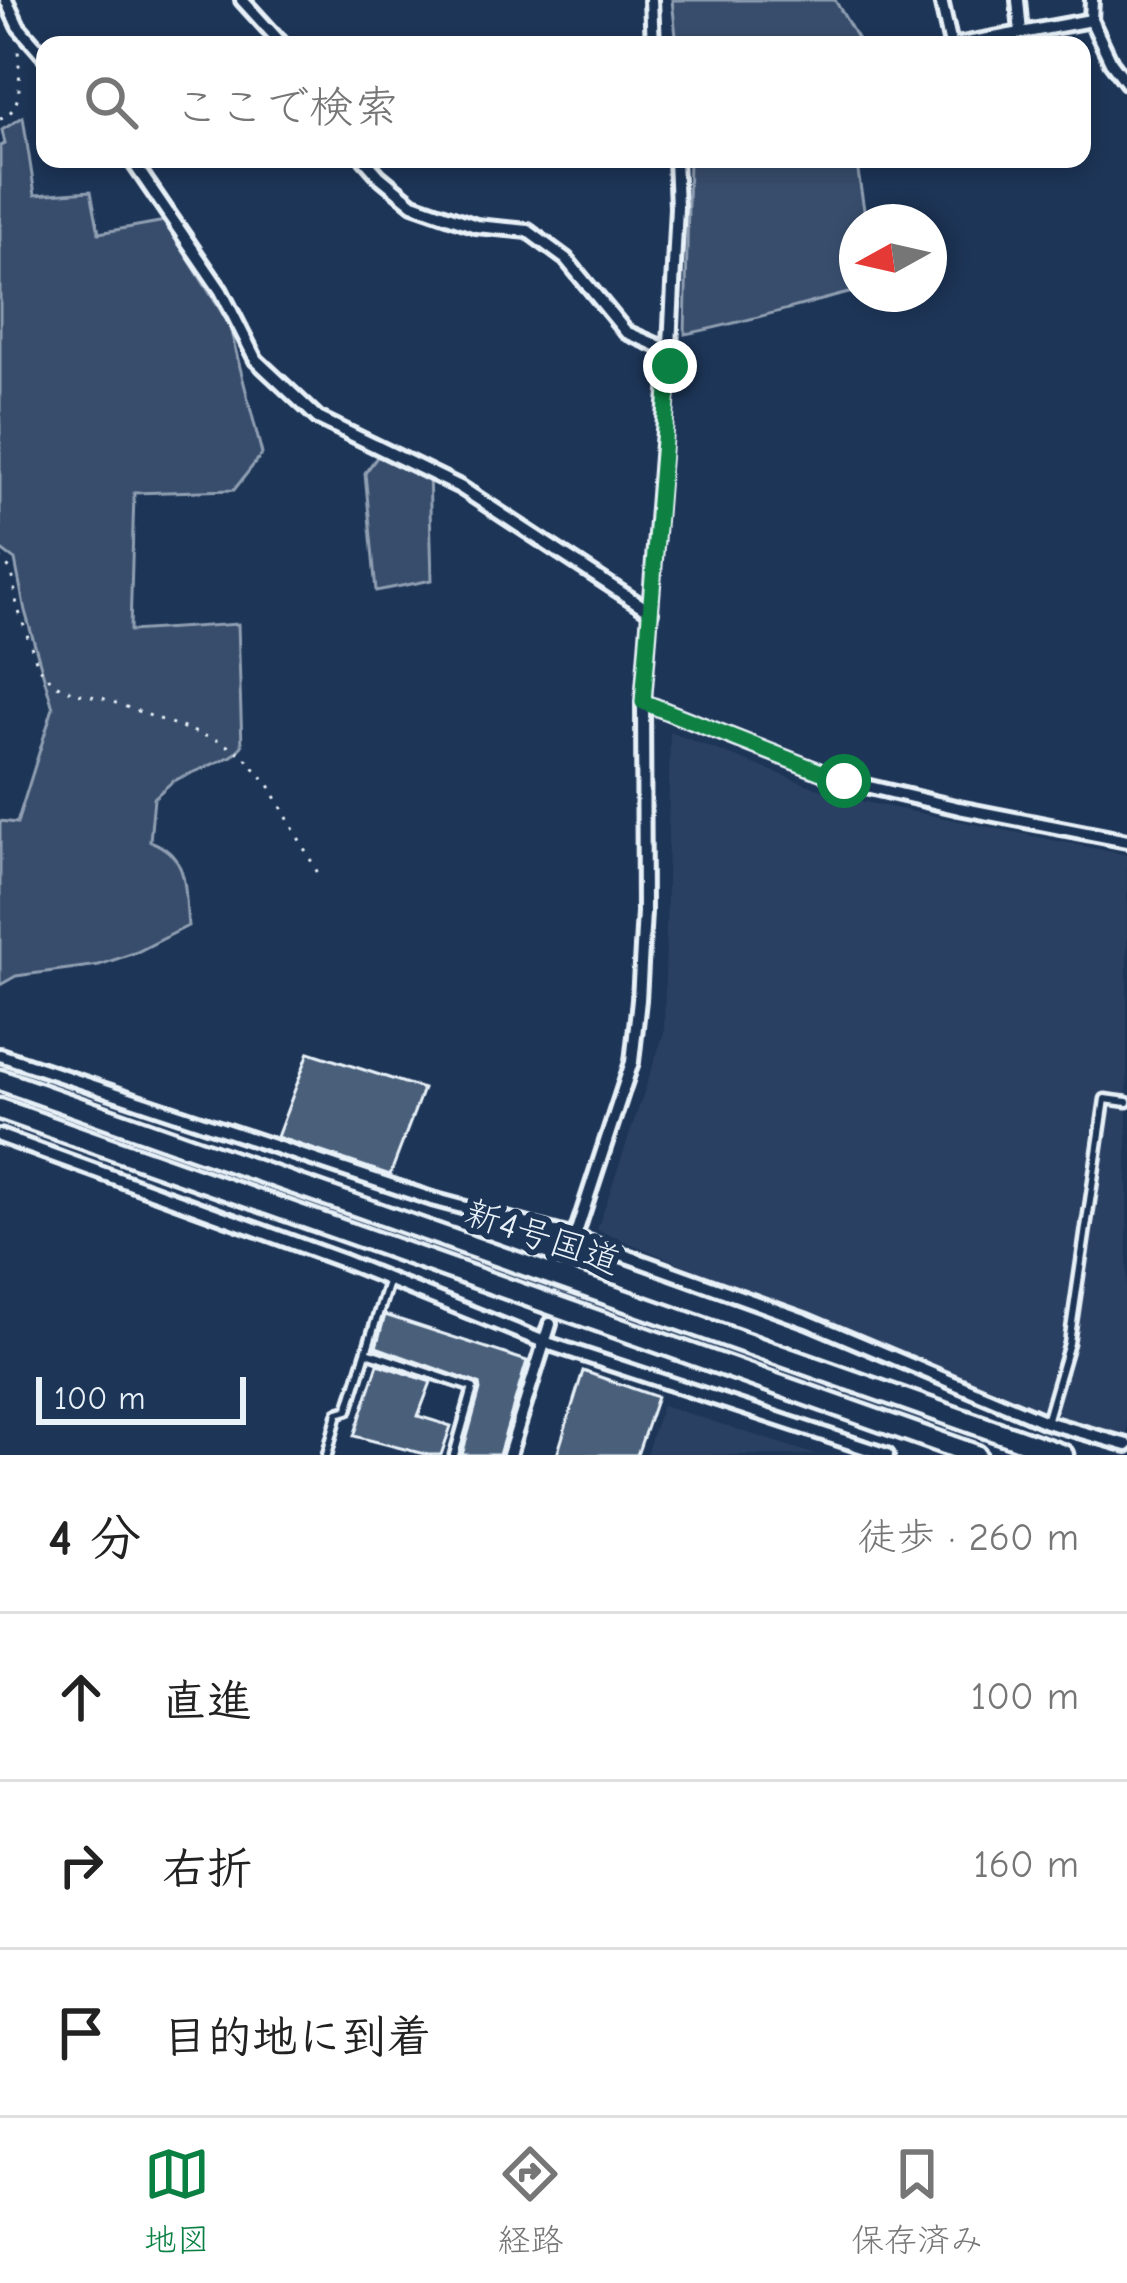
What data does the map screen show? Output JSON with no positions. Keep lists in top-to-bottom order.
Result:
{
  "streets": {
    "highway": ["新4号国道"]
  },
  "scale_bar": "100 m",
  "north": "left",
  "page": {
    "search": "ここで検索",
    "scale": "100 m",
    "heading": ["4 分", "徒歩 · 260 m"],
    "list": [
      ["直進", "100 m"],
      ["右折", "160 m"],
      "目的地に到着"
    ],
    "nav": ["地図", "経路", "保存済み"]
  }
}
